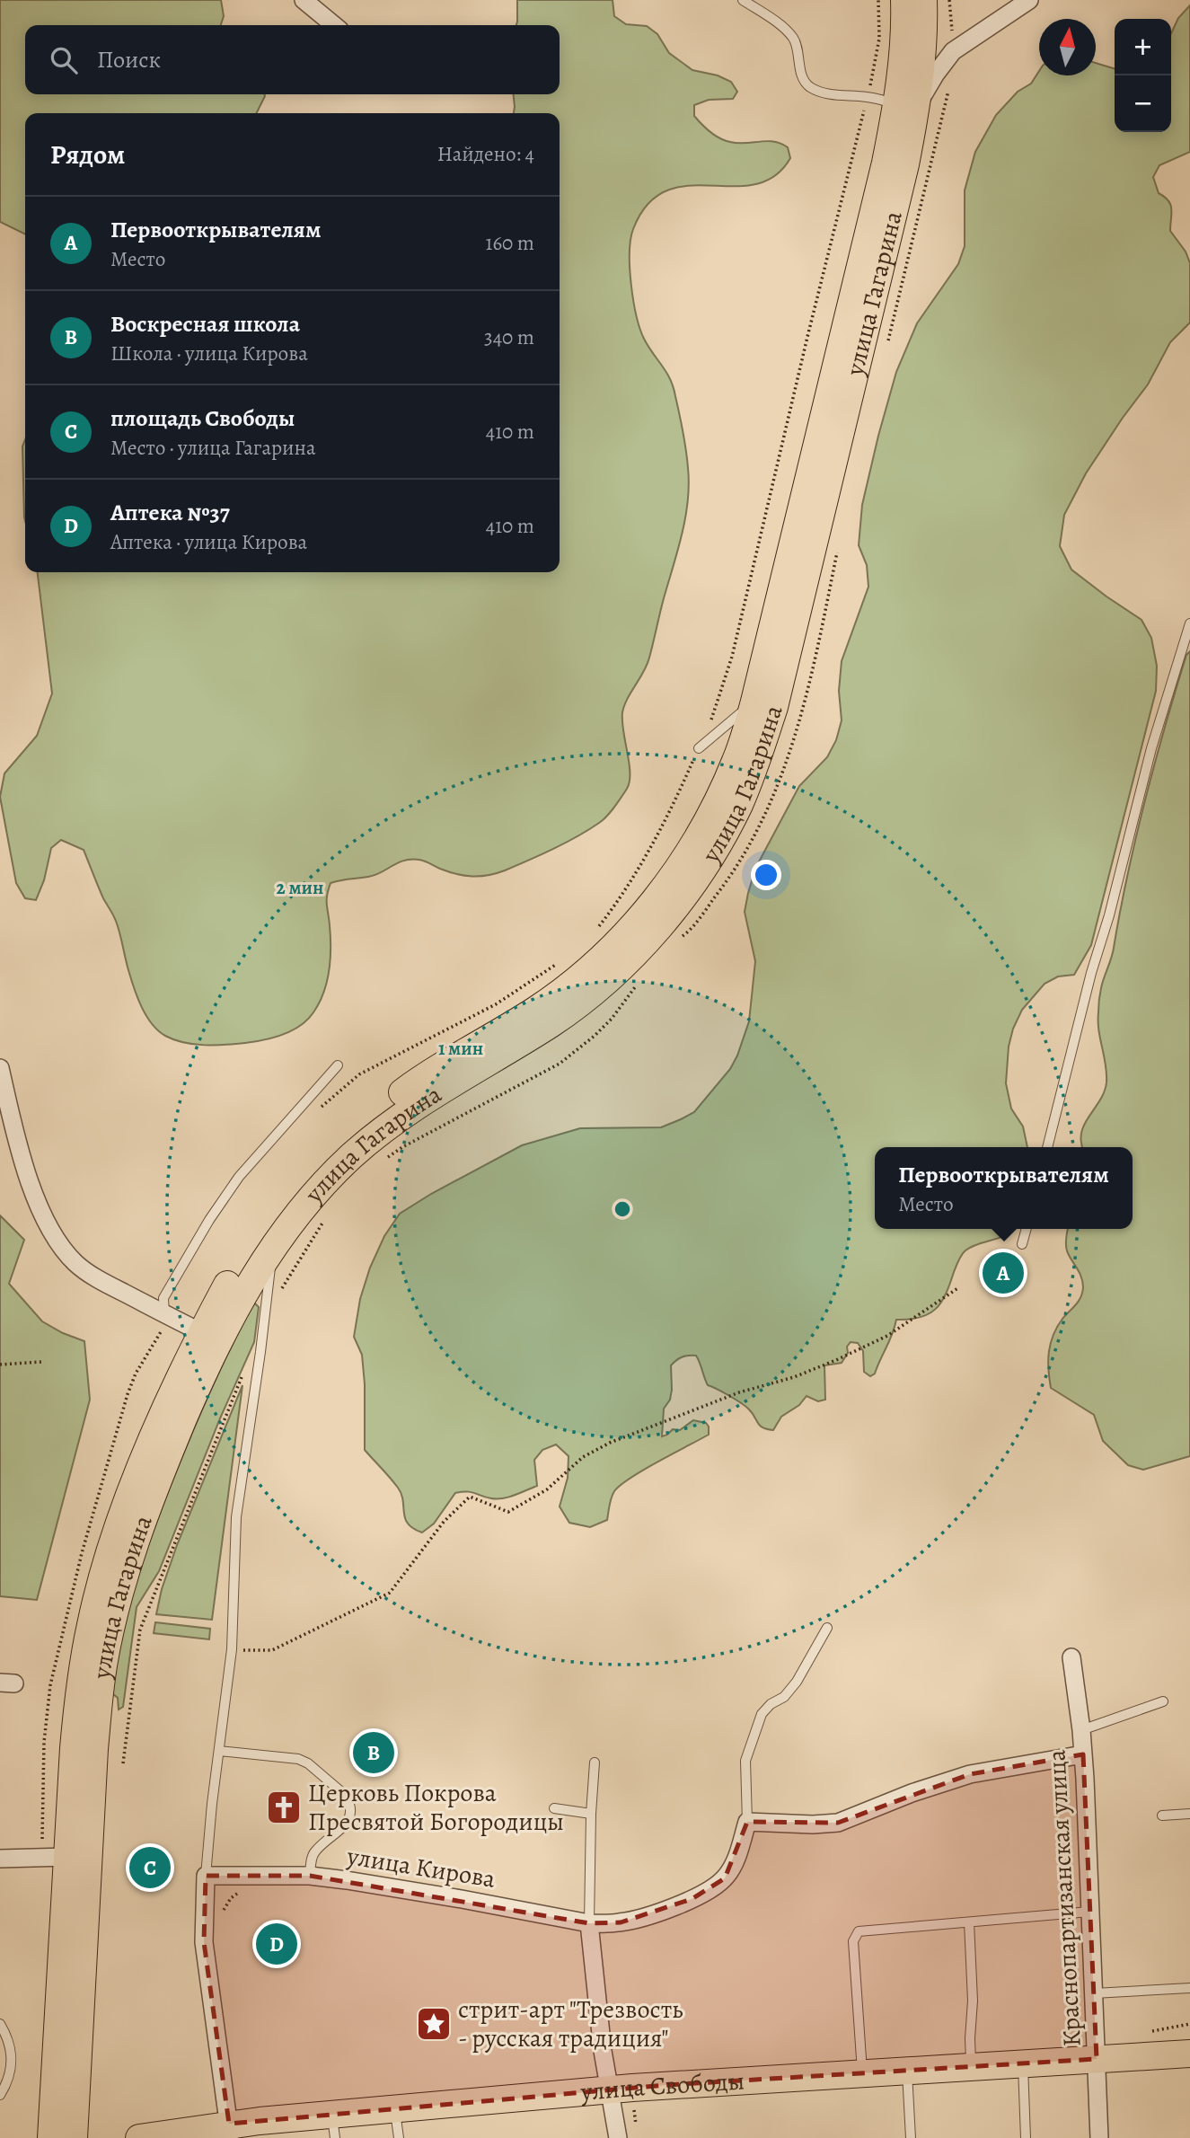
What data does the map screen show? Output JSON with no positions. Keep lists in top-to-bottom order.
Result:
{
  "streets": {
    "main road": ["улица Гагарина", "улица Свободы"],
    "street": ["улица Кирова", "Краснопартизанская улица"]
  },
  "crossings": [
    ["Краснопартизанская улица", "улица Свободы"]
  ],
  "places": {
    "church": ["Церковь Покрова Пресвятой Богородицы"],
    "place": ["стрит-арт \"Трезвость - русская традиция\""]
  },
  "north": "top",
  "page": {
    "map_buttons": ["+", "−"],
    "search": "Поиск",
    "heading": ["Рядом", "Найдено: 4"],
    "list": [
      {
        "mark": "A",
        "name": "Первооткрывателям",
        "note": "Место",
        "value": "160 m"
      },
      {
        "mark": "B",
        "name": "Воскресная школа",
        "note": "Школа · улица Кирова",
        "value": "340 m"
      },
      {
        "mark": "C",
        "name": "площадь Свободы",
        "note": "Место · улица Гагарина",
        "value": "410 m"
      },
      {
        "mark": "D",
        "name": "Аптека №37",
        "note": "Аптека · улица Кирова",
        "value": "410 m"
      }
    ],
    "popup": ["Первооткрывателям", "Место"],
    "pins": [
      "A",
      "B",
      "C",
      "D"
    ]
  },
  "rings": ["2 мин", "1 мин"]
}
